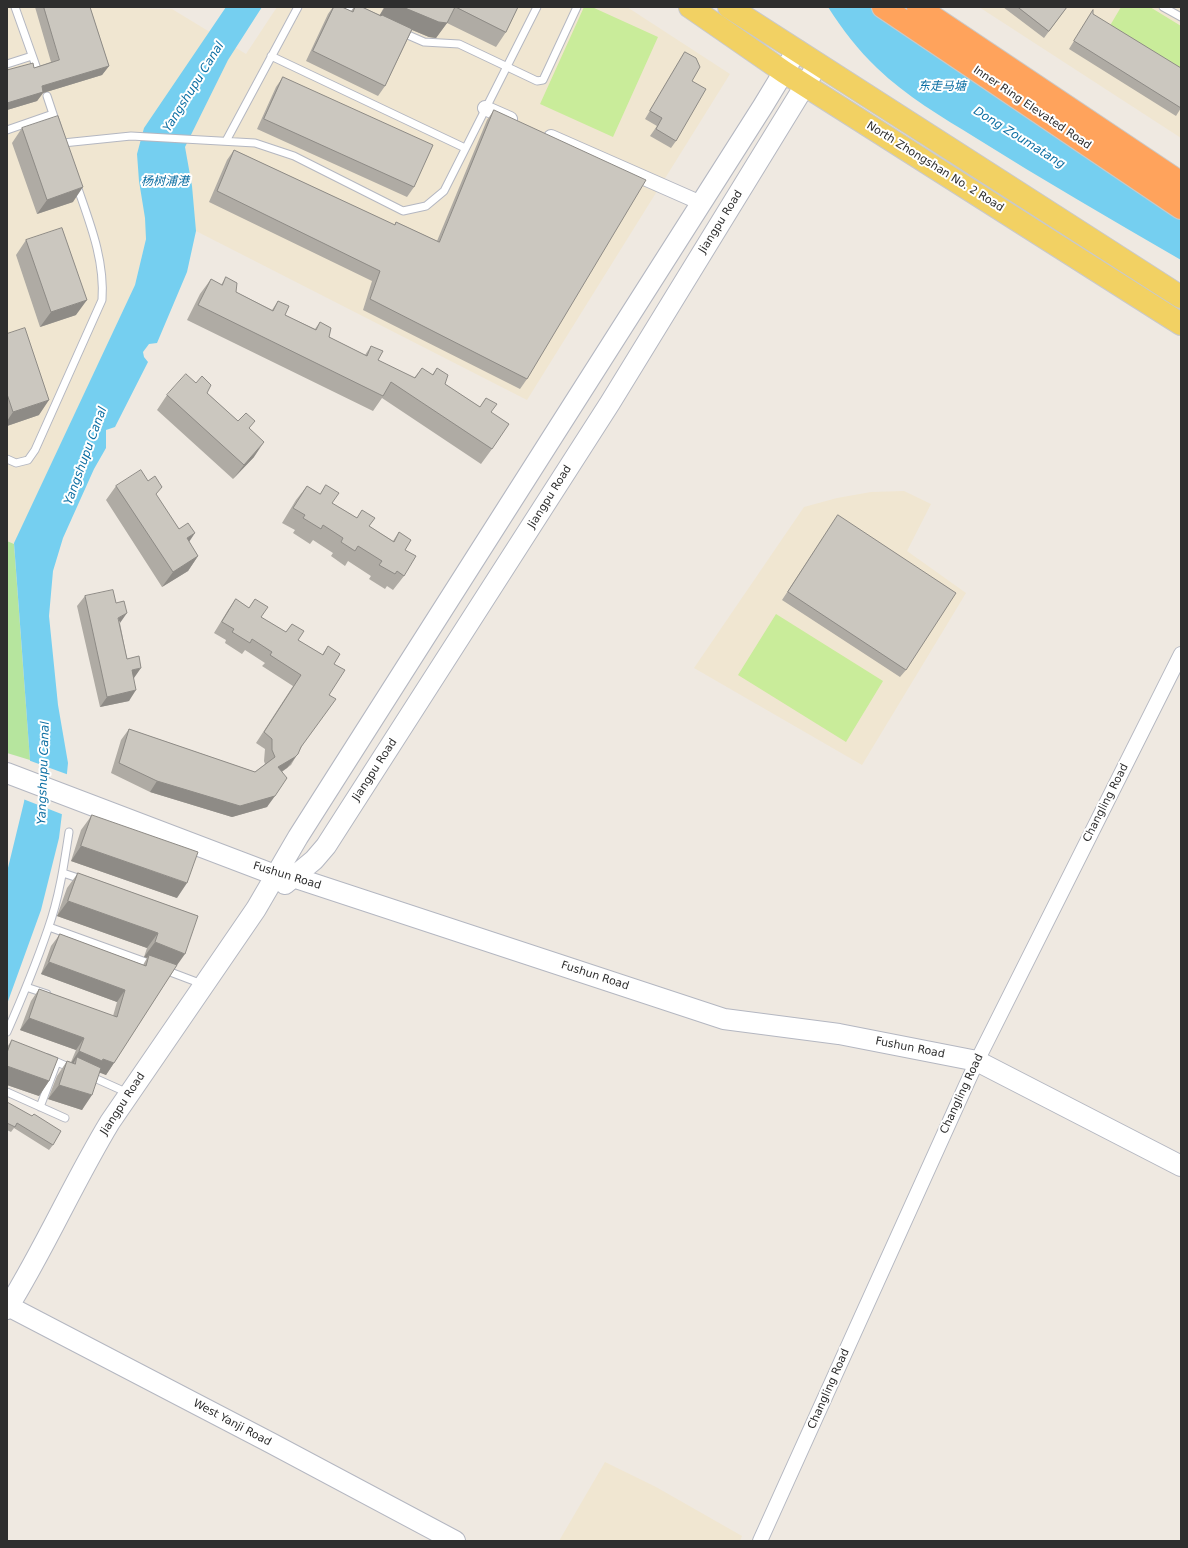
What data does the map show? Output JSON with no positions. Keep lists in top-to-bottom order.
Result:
{
  "streets": {
    "highway": ["Inner Ring Elevated Road"],
    "main road": [
      "North Zhongshan No. 2 Road",
      "Jiangpu Road",
      "Fushun Road",
      "West Yanji Road"
    ],
    "street": ["Changling Road"]
  },
  "crossings": [
    ["North Zhongshan No. 2 Road", "Jiangpu Road"],
    ["Jiangpu Road", "Fushun Road"],
    ["Jiangpu Road", "West Yanji Road"],
    ["Changling Road", "Fushun Road"]
  ],
  "water": [
    "Yangshupu Canal",
    "东走马塘",
    "Dong Zoumatang",
    "杨树浦港"
  ]
}
